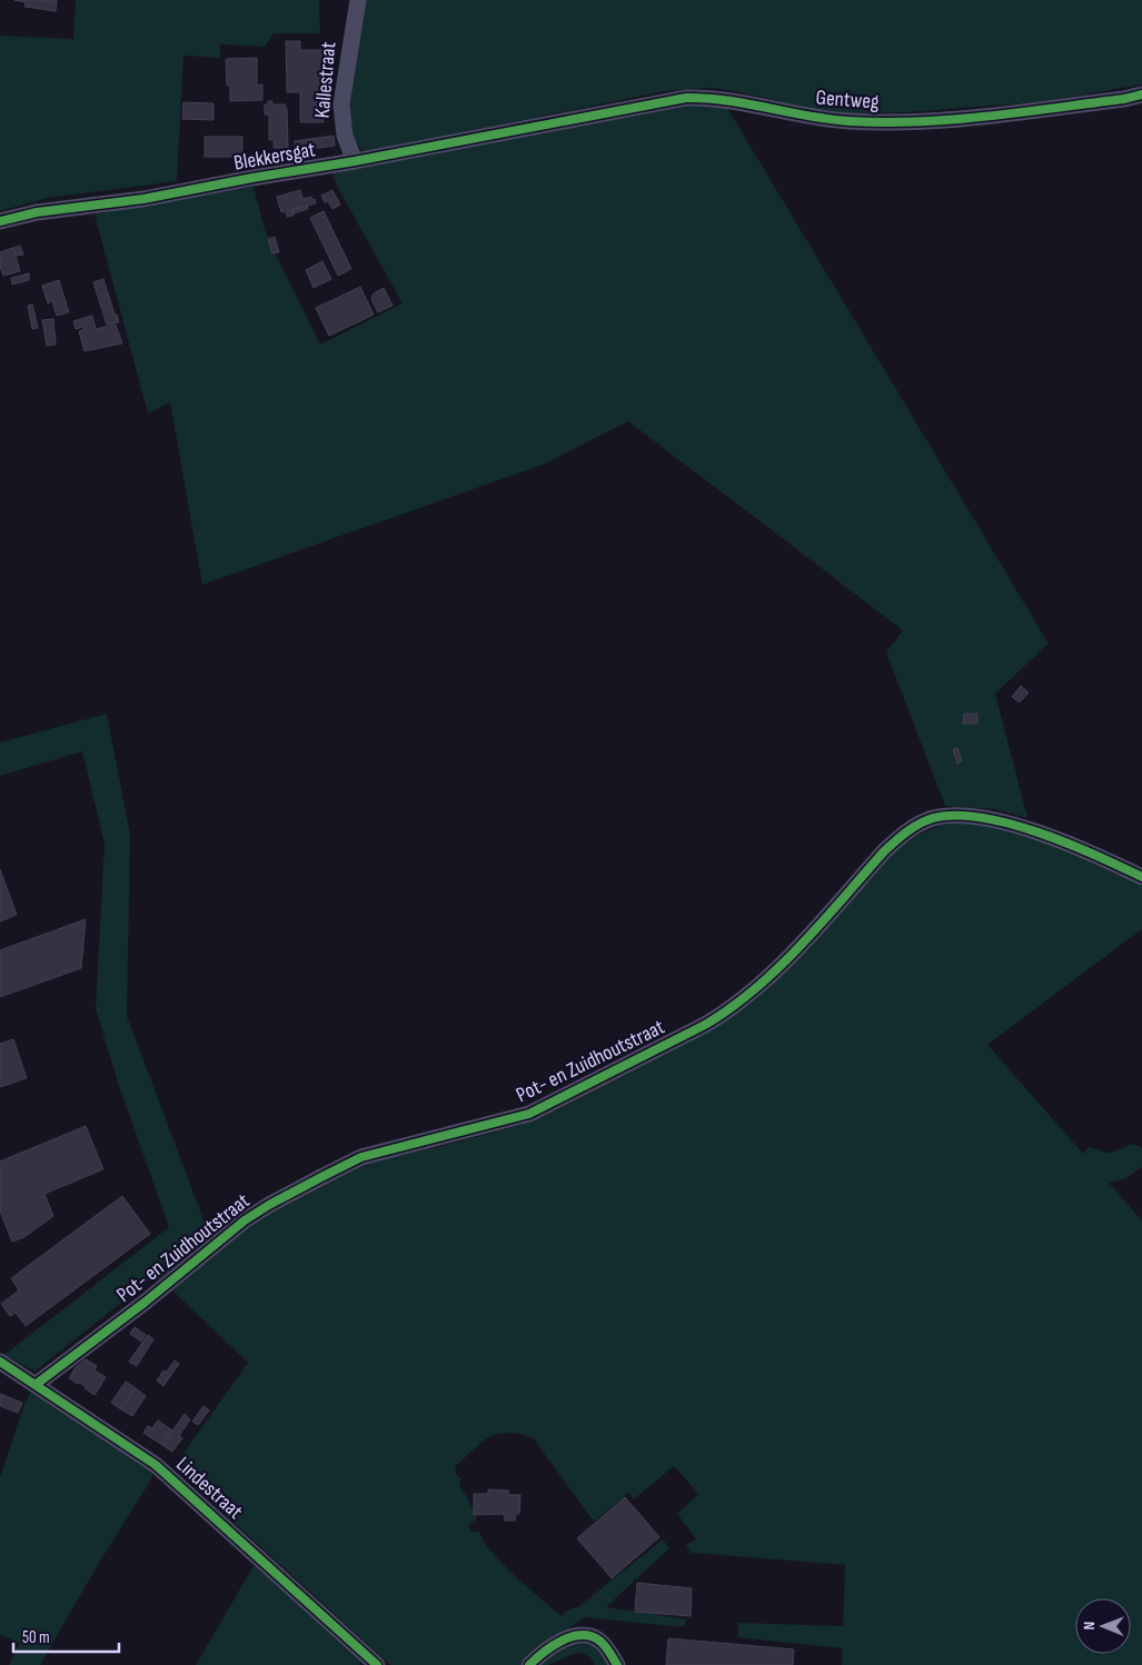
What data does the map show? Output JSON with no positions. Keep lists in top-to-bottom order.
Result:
{
  "streets": {
    "street": [
      "Kallestraat",
      "Gentweg",
      "Blekkersgat",
      "Pot- en Zuidhoutstraat",
      "Lindestraat"
    ]
  },
  "crossings": [
    ["Kallestraat", "Blekkersgat"],
    ["Gentweg", "Blekkersgat"],
    ["Pot- en Zuidhoutstraat", "Lindestraat"]
  ],
  "scale_bar": "50 m",
  "north": "left"
}
